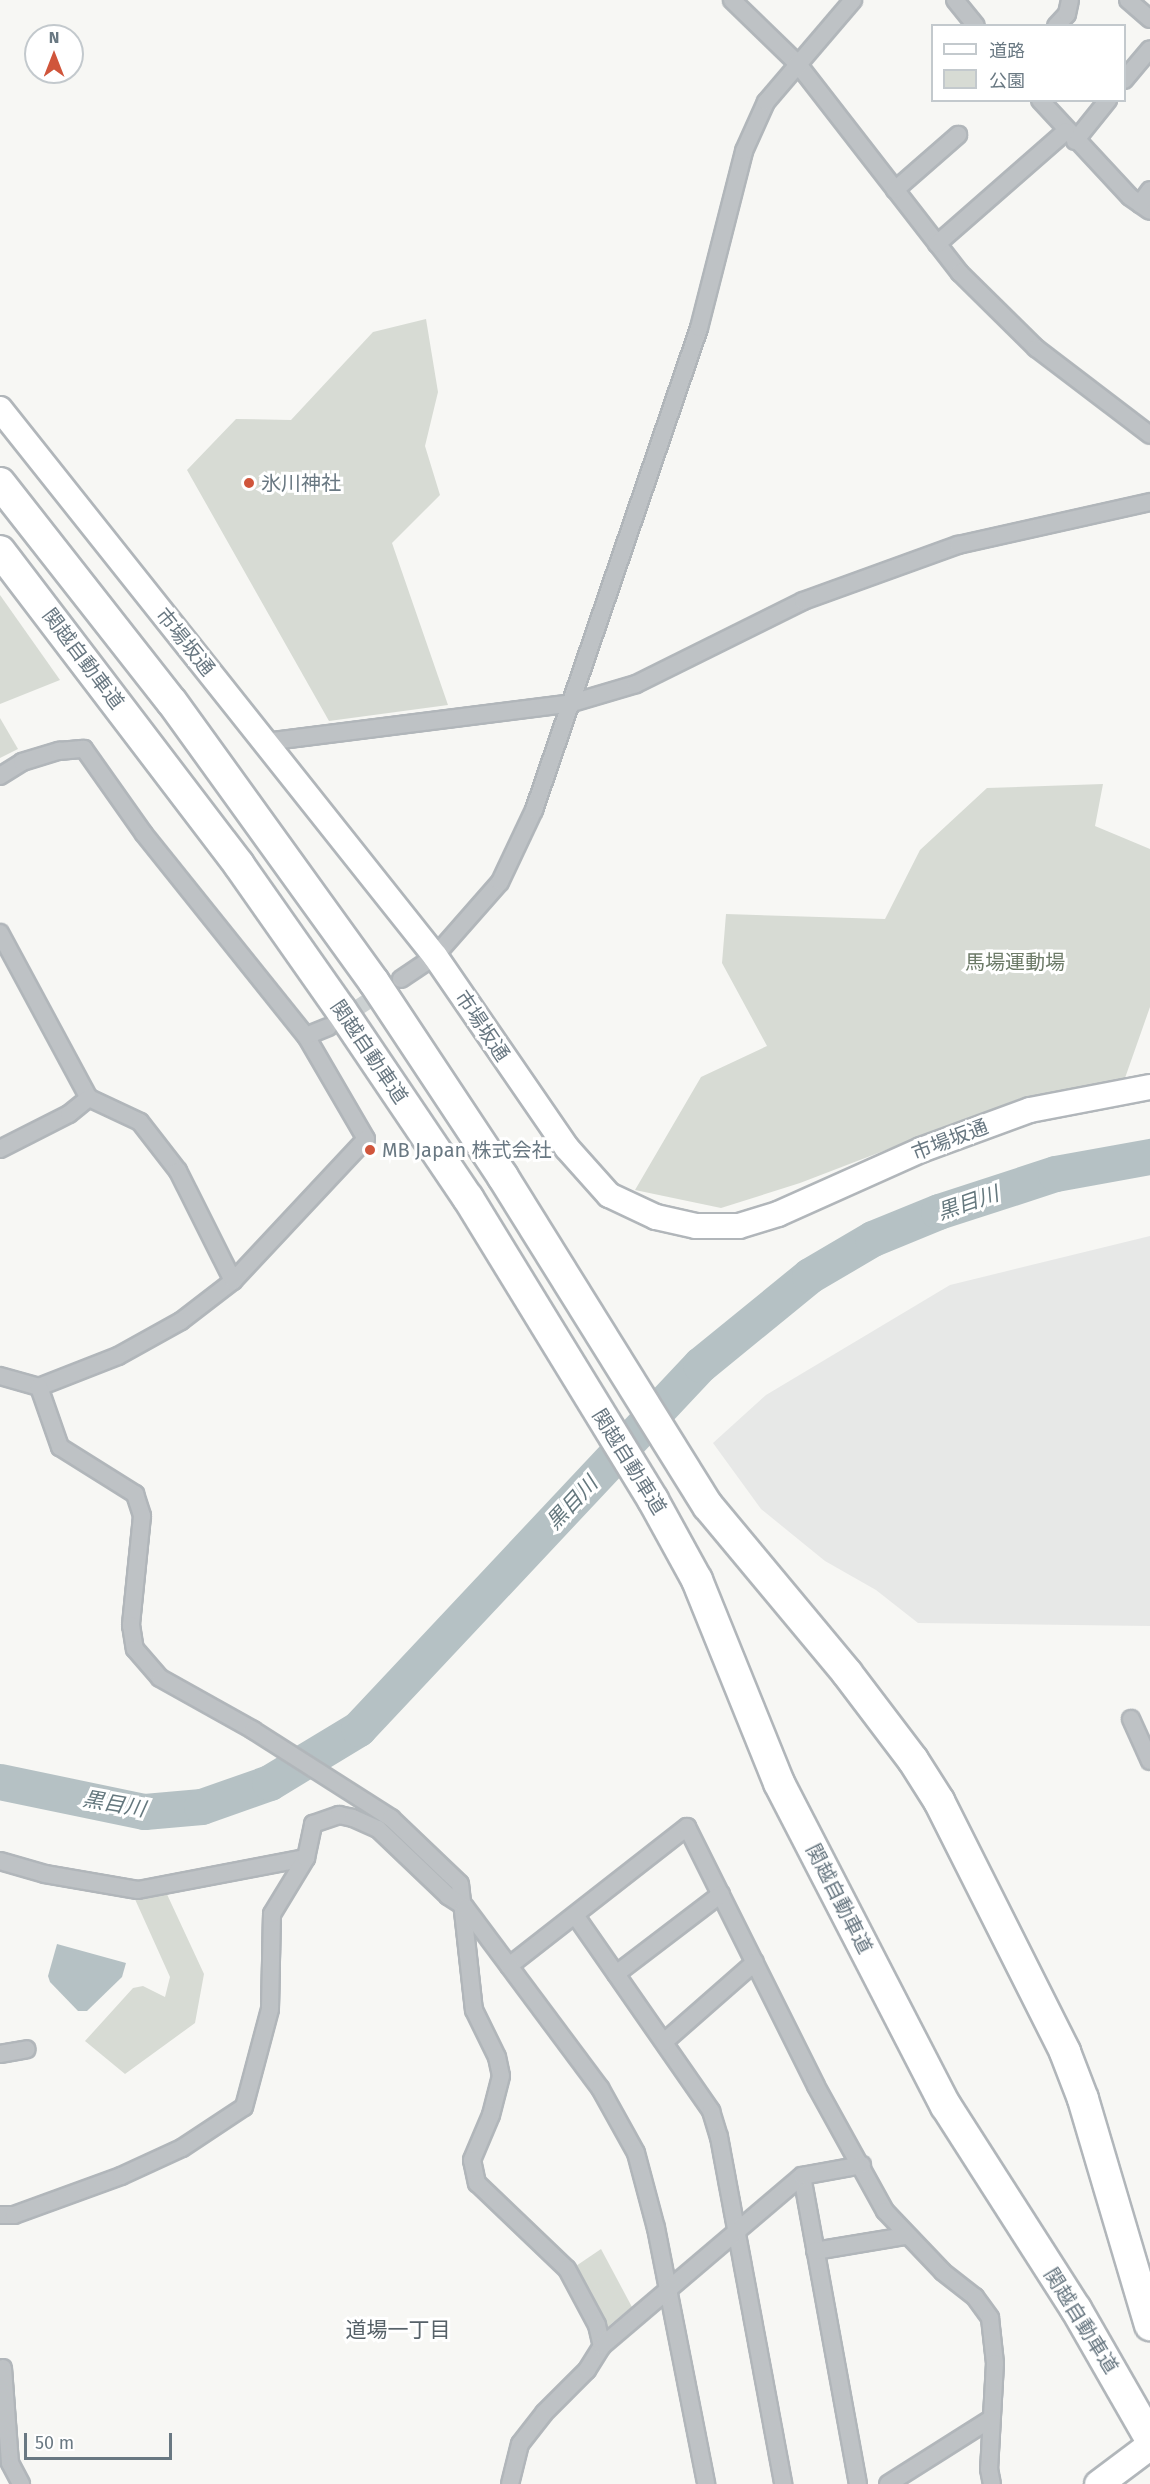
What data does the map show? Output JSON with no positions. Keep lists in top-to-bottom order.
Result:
{
  "streets": {
    "highway": ["関越自動車道"],
    "street": ["市場坂通"]
  },
  "districts": ["道場一丁目"],
  "water": ["黒目川"],
  "parks": ["馬場運動場"],
  "places": ["氷川神社", "MB Japan 株式会社"],
  "legend": ["道路", "公園"],
  "scale_bar": "50 m",
  "north": "top"
}
